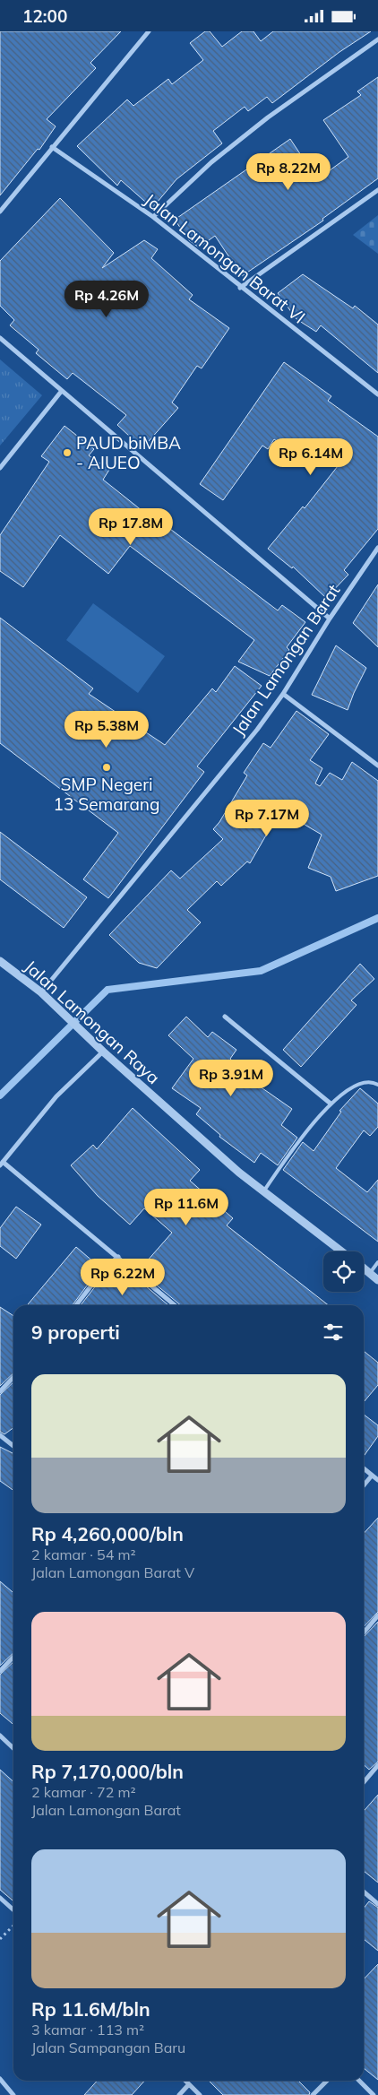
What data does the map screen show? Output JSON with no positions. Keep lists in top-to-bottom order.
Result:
{
  "streets": {
    "street": ["Jalan Lamongan Barat VI", "Jalan Lamongan Barat", "Jalan Lamongan Raya"]
  },
  "crossings": [
    ["Jalan Lamongan Barat", "Jalan Lamongan Raya"]
  ],
  "places": ["PAUD biMBA - AIUEO", "SMP Negeri 13 Semarang"],
  "page": {
    "status": "12:00",
    "price": [
      "Rp 8.22M",
      "Rp 4.26M",
      "Rp 6.14M",
      "Rp 17.8M",
      "Rp 5.38M",
      "Rp 7.17M",
      "Rp 3.91M",
      "Rp 11.6M",
      "Rp 6.22M"
    ],
    "heading": "9 properti",
    "list": [
      {
        "name": "Rp 4,260,000/bln",
        "note": "2 kamar · 54 m² · Jalan Lamongan Barat V"
      },
      {
        "name": "Rp 7,170,000/bln",
        "note": "2 kamar · 72 m² · Jalan Lamongan Barat"
      },
      {
        "name": "Rp 11.6M/bln",
        "note": "3 kamar · 113 m² · Jalan Sampangan Baru"
      }
    ]
  }
}
